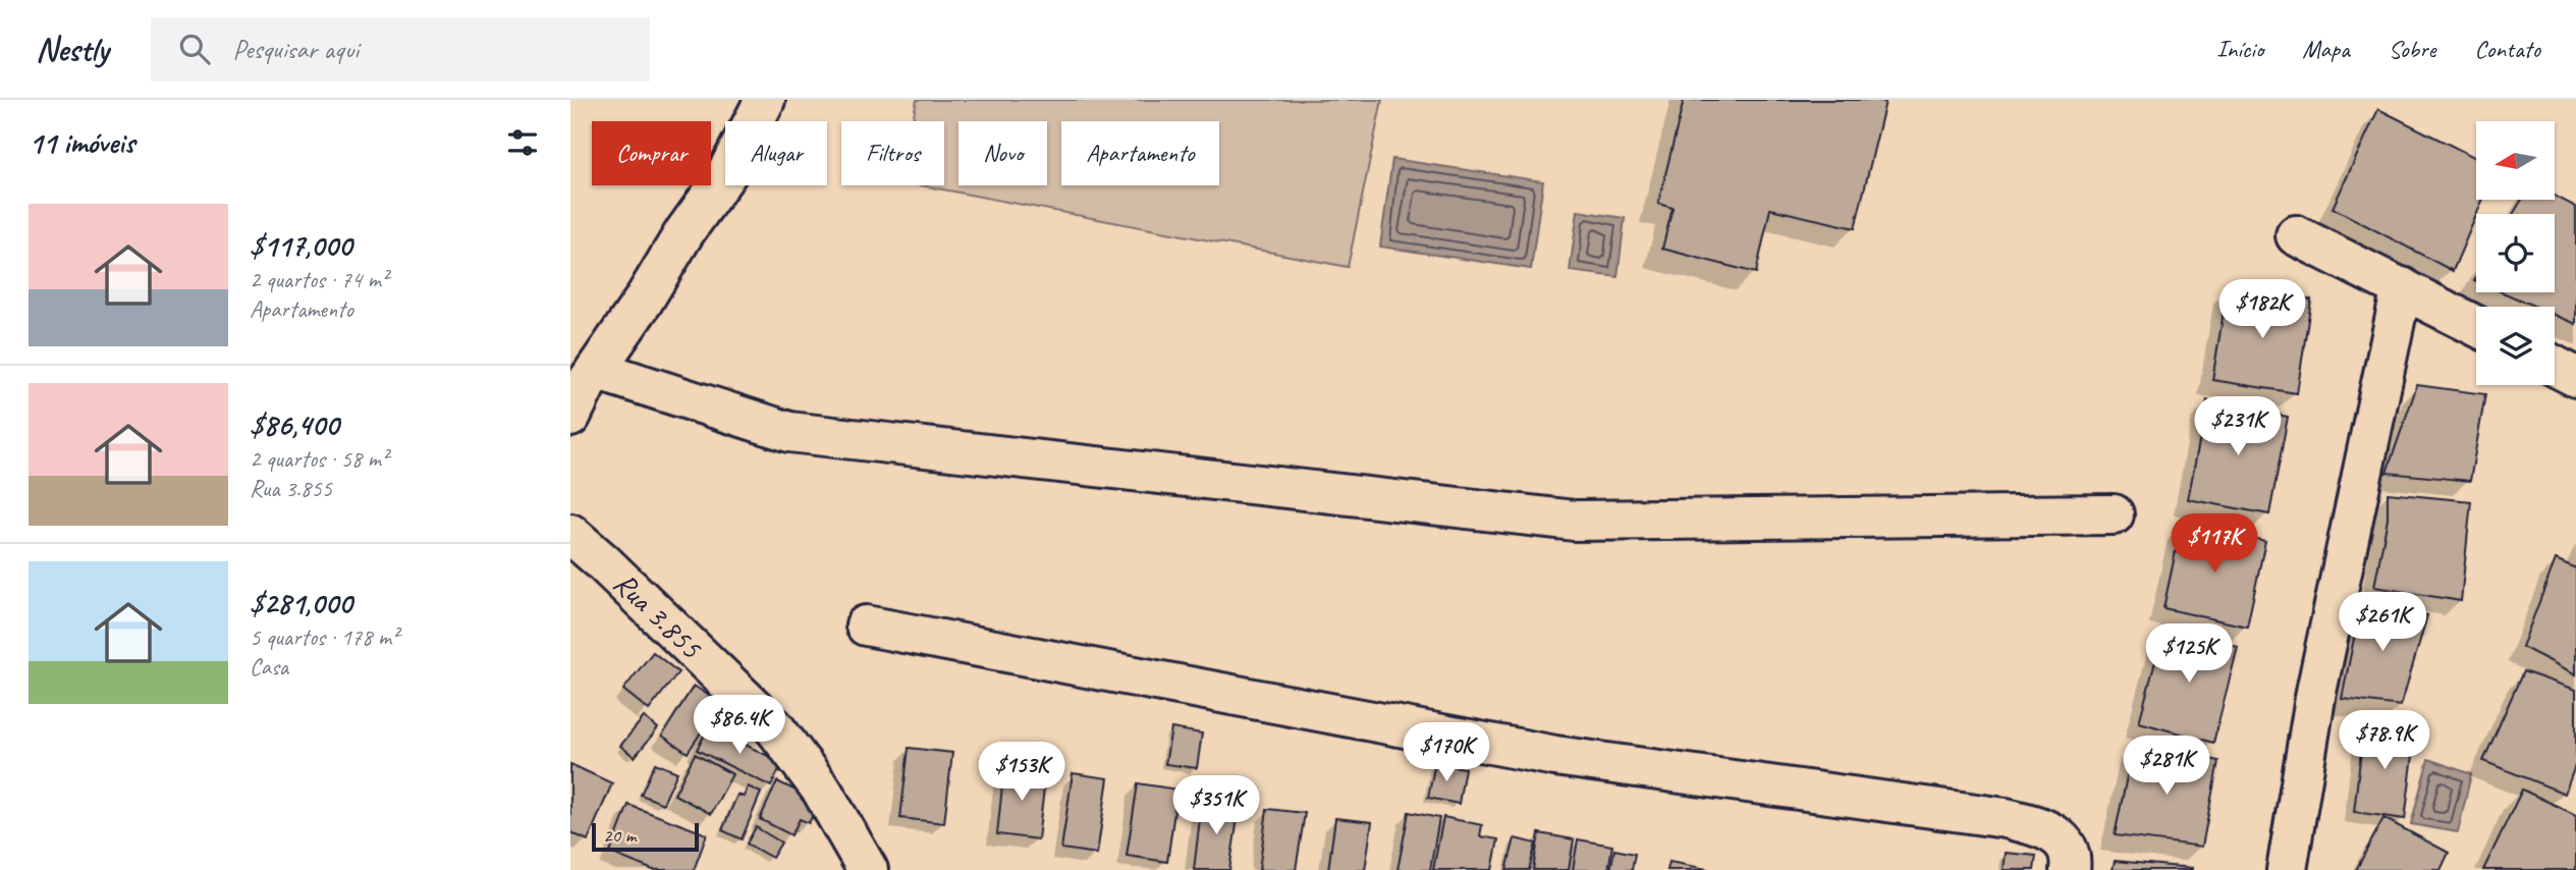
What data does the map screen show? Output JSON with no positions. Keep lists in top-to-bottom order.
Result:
{
  "streets": {
    "street": ["Rua 3.855"]
  },
  "scale_bar": "20 m",
  "north": "left",
  "page": {
    "header": "Nestly",
    "search": "Pesquisar aqui",
    "nav": [
      "Início",
      "Mapa",
      "Sobre",
      "Contato"
    ],
    "heading": "11 imóveis",
    "chip": [
      "Comprar",
      "Alugar",
      "Filtros",
      "Novo",
      "Apartamento"
    ],
    "list": [
      {
        "name": "$117,000",
        "note": "2 quartos · 74 m² · Apartamento"
      },
      {
        "name": "$86,400",
        "note": "2 quartos · 58 m² · Rua 3.855"
      },
      {
        "name": "$281,000",
        "note": "5 quartos · 178 m² · Casa"
      }
    ],
    "price": [
      "$182K",
      "$231K",
      "$117K",
      "$261K",
      "$125K",
      "$86.4K",
      "$78.9K",
      "$170K",
      "$281K",
      "$153K",
      "$351K"
    ],
    "scale": "20 m"
  }
}
